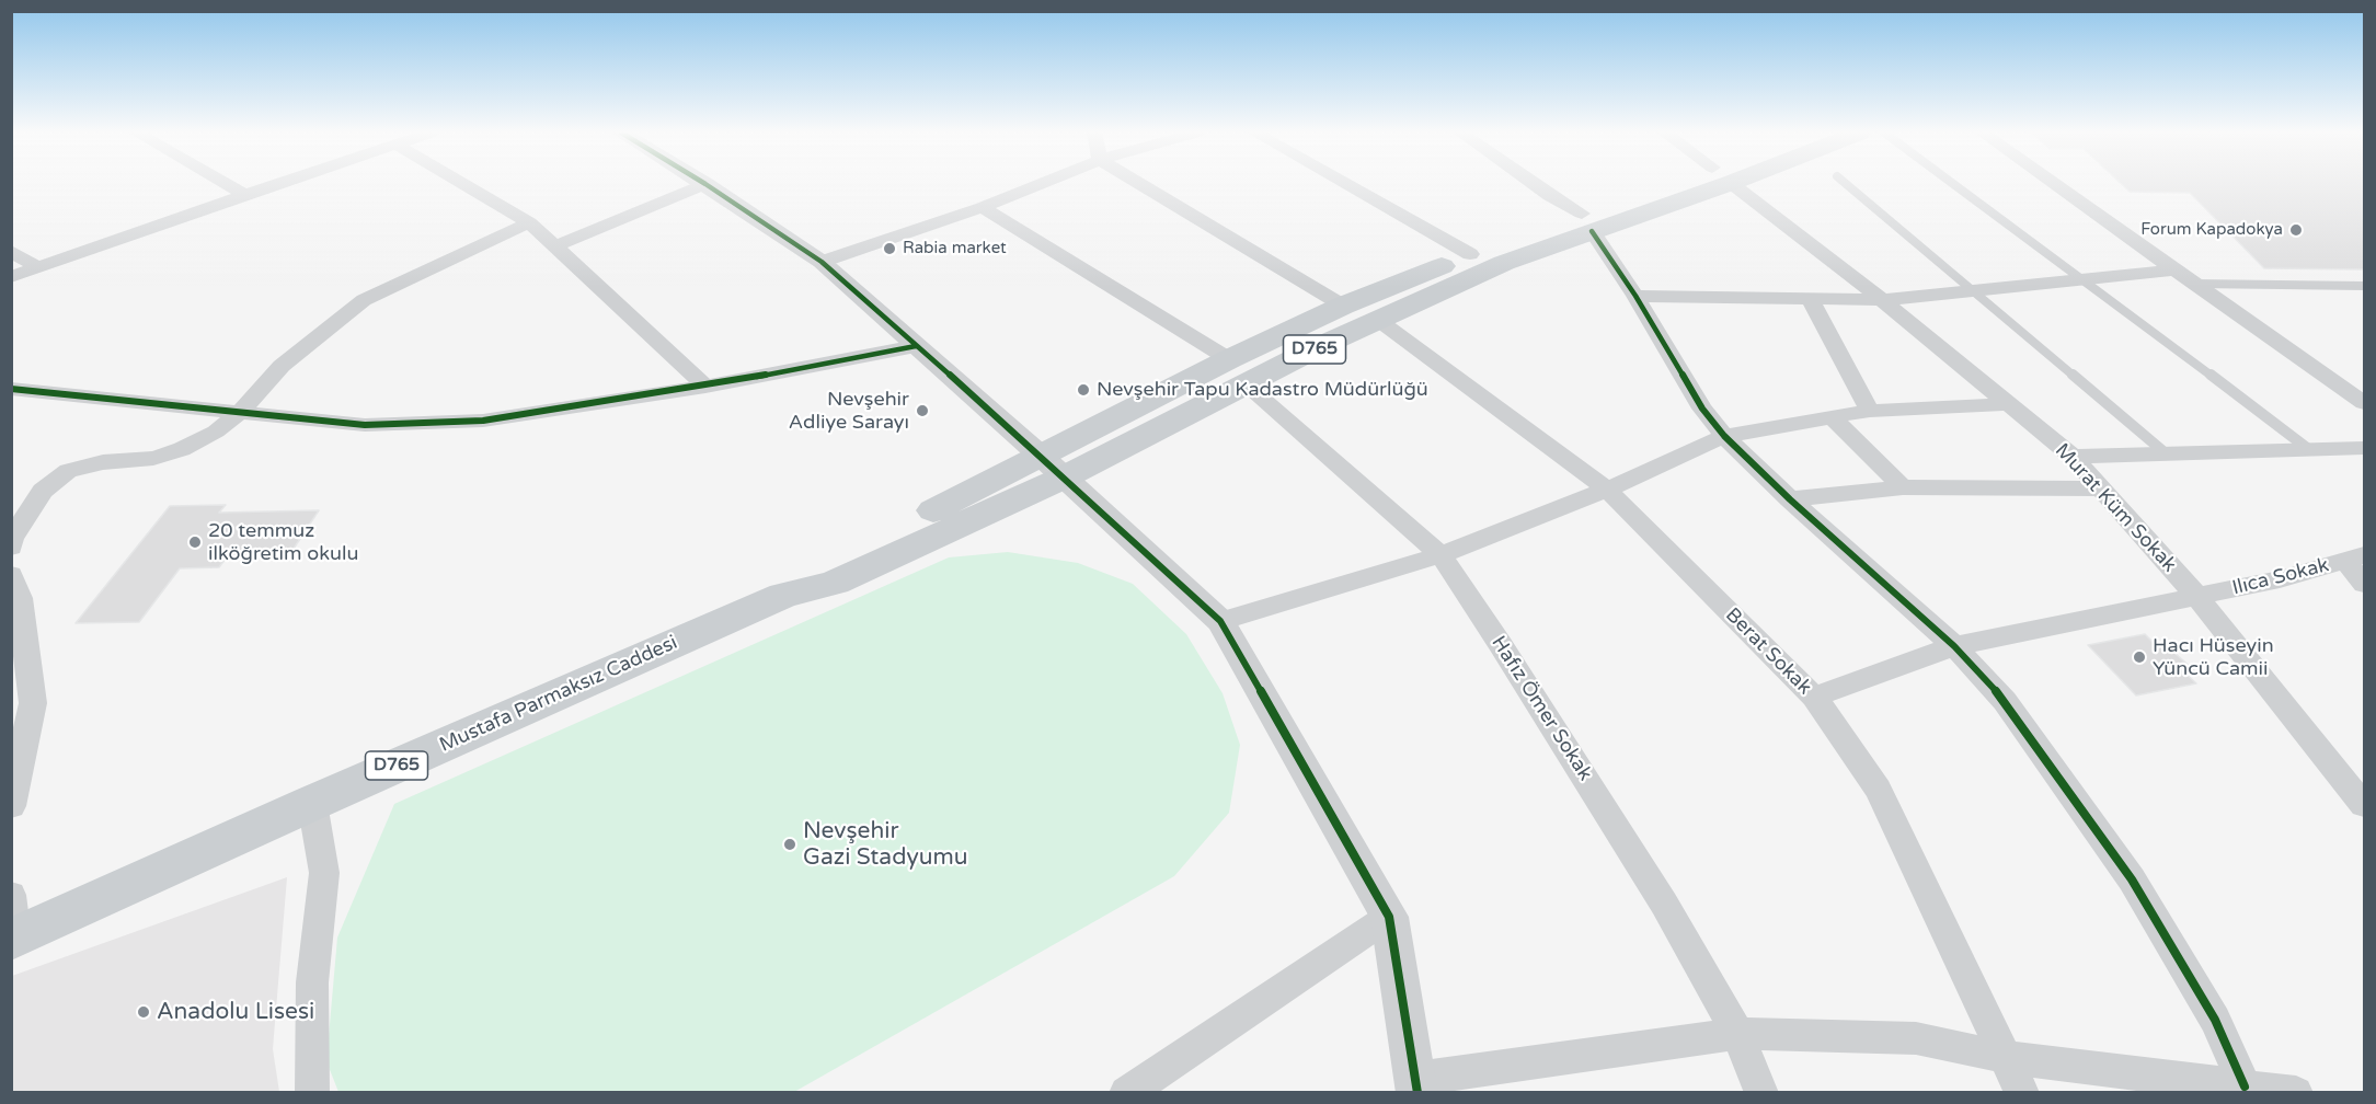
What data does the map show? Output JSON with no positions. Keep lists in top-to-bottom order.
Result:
{
  "streets": {
    "main road": ["D765", "Mustafa Parmaksız Caddesi"],
    "street": [
      "Murat Küm Sokak",
      "Ilıca Sokak",
      "Berat Sokak",
      "Hafız Ömer Sokak"
    ]
  },
  "crossings": [
    ["Murat Küm Sokak", "Ilıca Sokak"],
    ["Ilıca Sokak", "Berat Sokak"],
    ["Berat Sokak", "Mustafa Parmaksız Caddesi"],
    ["Mustafa Parmaksız Caddesi", "Hafız Ömer Sokak"]
  ],
  "places": [
    "Forum Kapadokya",
    "Rabia market",
    "Nevşehir Tapu Kadastro Müdürlüğü",
    "Nevşehir Adliye Sarayı",
    "20 temmuz ilköğretim okulu",
    "Hacı Hüseyin Yüncü Camii",
    "Nevşehir Gazi Stadyumu",
    "Anadolu Lisesi"
  ]
}
